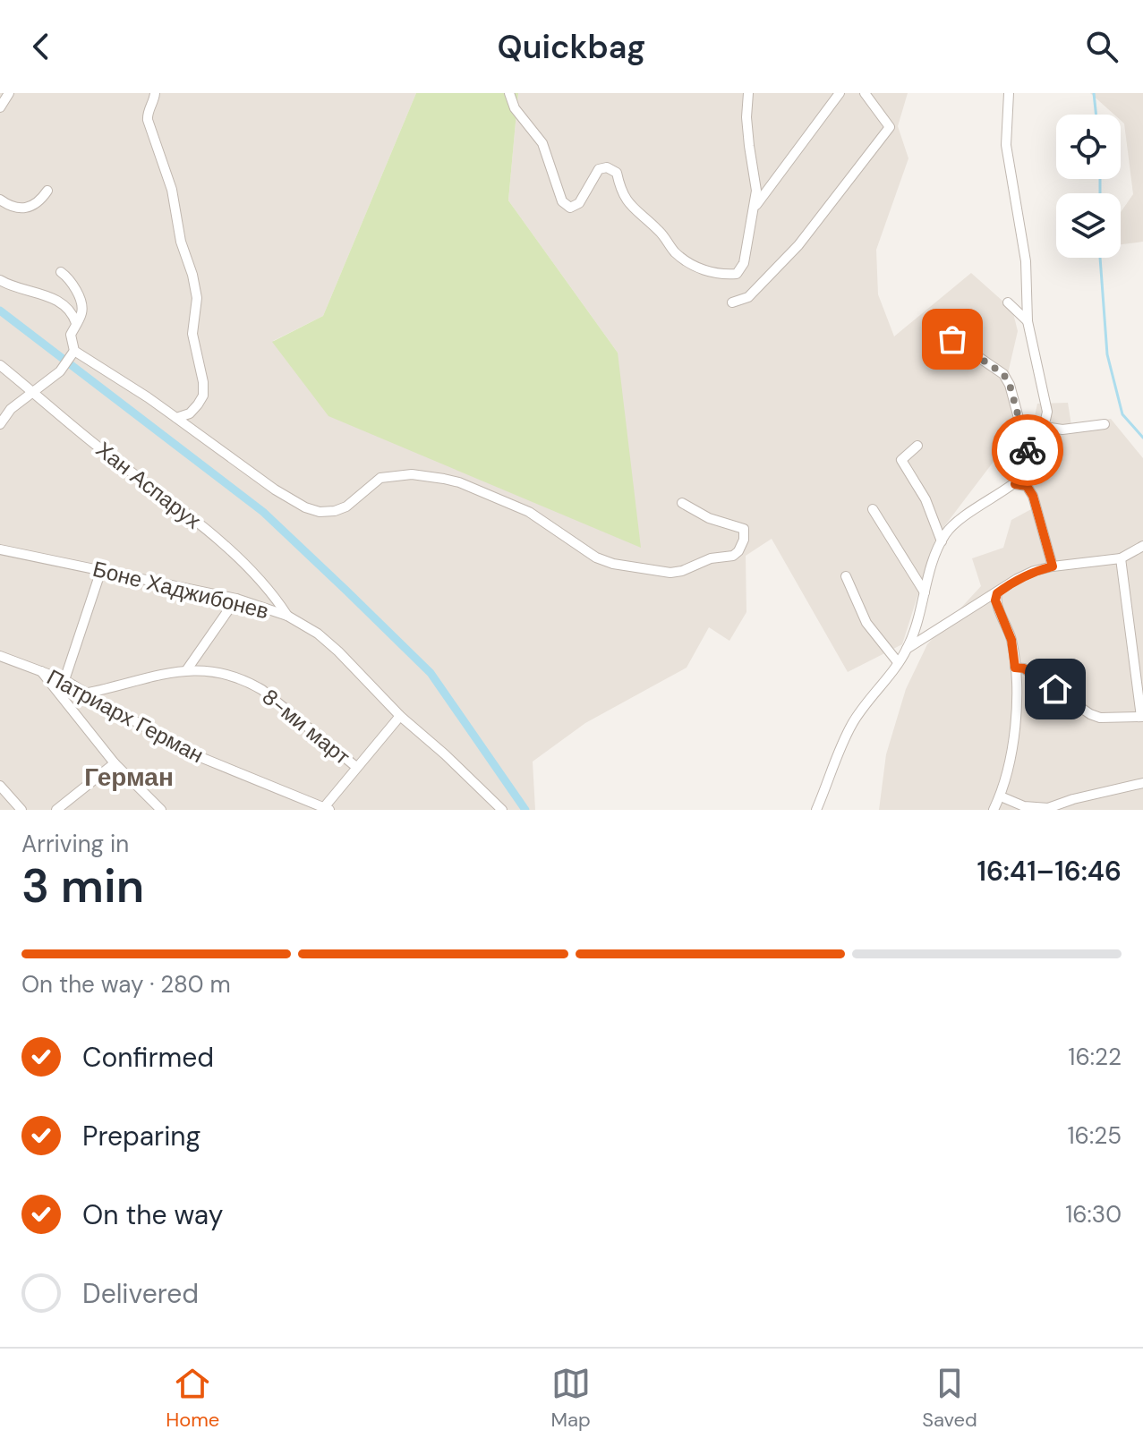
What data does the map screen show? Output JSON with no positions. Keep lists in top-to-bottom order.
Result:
{
  "streets": {
    "street": [
      "Хан Аспарух",
      "Боне Хаджибонев",
      "Патриарх Герман",
      "8-ми март"
    ]
  },
  "crossings": [
    ["Хан Аспарух", "Боне Хаджибонев"],
    ["Патриарх Герман", "8-ми март"]
  ],
  "districts": ["Герман"],
  "page": {
    "header": "Quickbag",
    "heading": ["3 min", "Arriving in", "16:41–16:46"],
    "bar": "On the way · 280 m",
    "list": [
      ["Confirmed", "16:22"],
      ["Preparing", "16:25"],
      ["On the way", "16:30"],
      "Delivered"
    ],
    "tabs": ["Home", "Map", "Saved"]
  }
}
